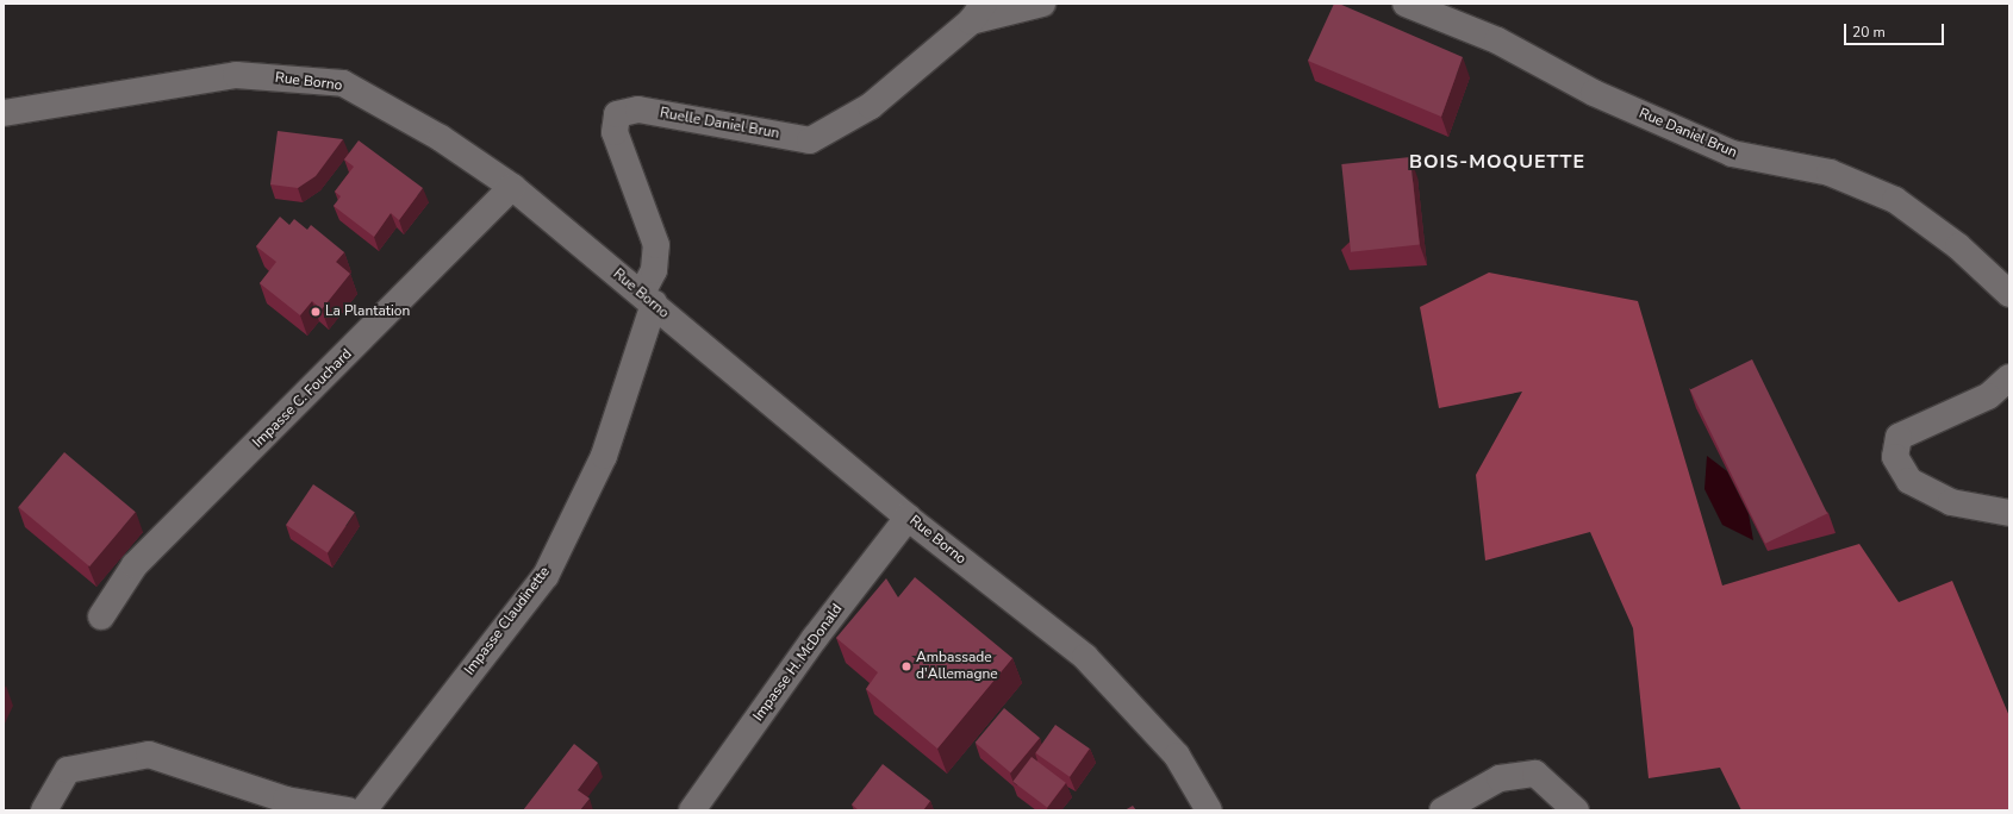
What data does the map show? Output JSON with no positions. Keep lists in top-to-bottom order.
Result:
{
  "streets": {
    "street": [
      "Rue Borno",
      "Ruelle Daniel Brun",
      "Rue Daniel Brun",
      "Impasse C. Fouchard",
      "Impasse Claudinette",
      "Impasse H. McDonald"
    ]
  },
  "crossings": [
    ["Rue Borno", "Ruelle Daniel Brun"],
    ["Rue Borno", "Impasse C. Fouchard"],
    ["Rue Borno", "Impasse Claudinette"],
    ["Rue Borno", "Impasse H. McDonald"],
    ["Ruelle Daniel Brun", "Impasse Claudinette"]
  ],
  "districts": ["BOIS-MOQUETTE"],
  "places": ["La Plantation", "Ambassade d'Allemagne"],
  "scale_bar": "20 m"
}
